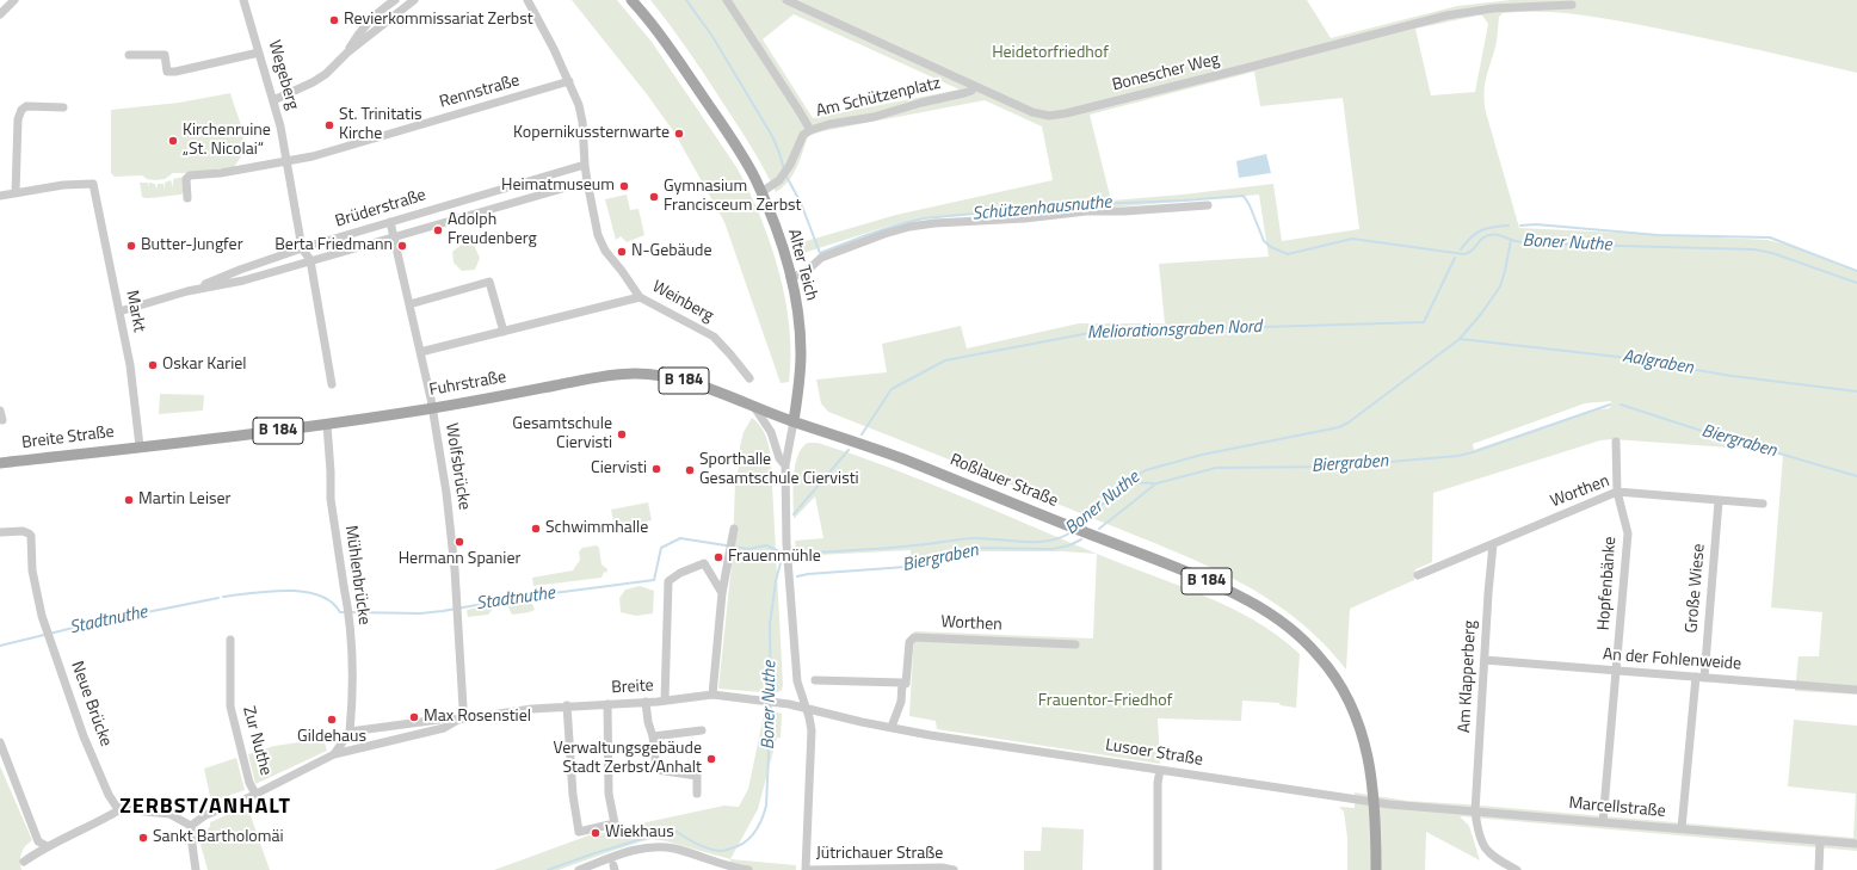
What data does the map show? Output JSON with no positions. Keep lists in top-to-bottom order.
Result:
{
  "streets": {
    "main road": [
      "Alter Teich",
      "B 184",
      "Fuhrstraße",
      "Breite Straße",
      "Roßlauer Straße"
    ],
    "street": [
      "Bonescher Weg",
      "Wegeberg",
      "Rennstraße",
      "Am Schützenplatz",
      "Brüderstraße",
      "Weinberg",
      "Markt",
      "Wolfsbrücke",
      "Worthen",
      "Mühlenbrücke",
      "Hopfenbänke",
      "Große Wiese",
      "An der Fohlenweide",
      "Am Klapperberg",
      "Breite",
      "Neue Brücke",
      "Zur Nuthe",
      "Lusoer Straße",
      "Marcellstraße",
      "Jütrichauer Straße"
    ]
  },
  "crossings": [
    ["Bonescher Weg", "Am Schützenplatz"],
    ["Wegeberg", "Rennstraße"],
    ["Wegeberg", "Brüderstraße"],
    ["Rennstraße", "Weinberg"],
    ["Am Schützenplatz", "Alter Teich"],
    ["Brüderstraße", "Weinberg"],
    ["Brüderstraße", "Markt"],
    ["Brüderstraße", "Wolfsbrücke"],
    ["Alter Teich", "Fuhrstraße"],
    ["Alter Teich", "Roßlauer Straße"],
    ["Alter Teich", "Breite"],
    ["Alter Teich", "Jütrichauer Straße"],
    ["Markt", "Fuhrstraße"],
    ["Markt", "Breite Straße"],
    ["Fuhrstraße", "Breite Straße"],
    ["Fuhrstraße", "Wolfsbrücke"],
    ["Fuhrstraße", "Roßlauer Straße"],
    ["Fuhrstraße", "Mühlenbrücke"],
    ["Wolfsbrücke", "Breite"],
    ["Roßlauer Straße", "Lusoer Straße"],
    ["Roßlauer Straße", "Marcellstraße"],
    ["Worthen", "Hopfenbänke"],
    ["Worthen", "Große Wiese"],
    ["Worthen", "Am Klapperberg"],
    ["Worthen", "Breite"],
    ["Worthen", "Lusoer Straße"],
    ["Mühlenbrücke", "Breite"],
    ["Hopfenbänke", "An der Fohlenweide"],
    ["Hopfenbänke", "Marcellstraße"],
    ["Große Wiese", "An der Fohlenweide"],
    ["Große Wiese", "Marcellstraße"],
    ["An der Fohlenweide", "Am Klapperberg"],
    ["Am Klapperberg", "Marcellstraße"],
    ["Breite", "Zur Nuthe"],
    ["Breite", "Lusoer Straße"],
    ["Lusoer Straße", "Marcellstraße"]
  ],
  "districts": ["ZERBST/ANHALT"],
  "water": [
    "Schützenhausnuthe",
    "Boner Nuthe",
    "Meliorationsgraben Nord",
    "Aalgraben",
    "Biergraben",
    "Stadtnuthe"
  ],
  "parks": ["Heidetorfriedhof", "Frauentor-Friedhof"],
  "places": [
    "Revierkommissariat Zerbst",
    "St. Trinitatis Kirche",
    "Kopernikussternwarte",
    "Kirchenruine „St. Nicolai“",
    "Heimatmuseum",
    "Gymnasium Francisceum Zerbst",
    "Adolph Freudenberg",
    "Butter-Jungfer",
    "Berta Friedmann",
    "N-Gebäude",
    "Oskar Kariel",
    "Gesamtschule Ciervisti",
    "Ciervisti",
    "Sporthalle Gesamtschule Ciervisti",
    "Martin Leiser",
    "Schwimmhalle",
    "Hermann Spanier",
    "Frauenmühle",
    "Max Rosenstiel",
    "Gildehaus",
    "Verwaltungsgebäude Stadt Zerbst/Anhalt",
    "Wiekhaus",
    "Sankt Bartholomäi"
  ]
}
